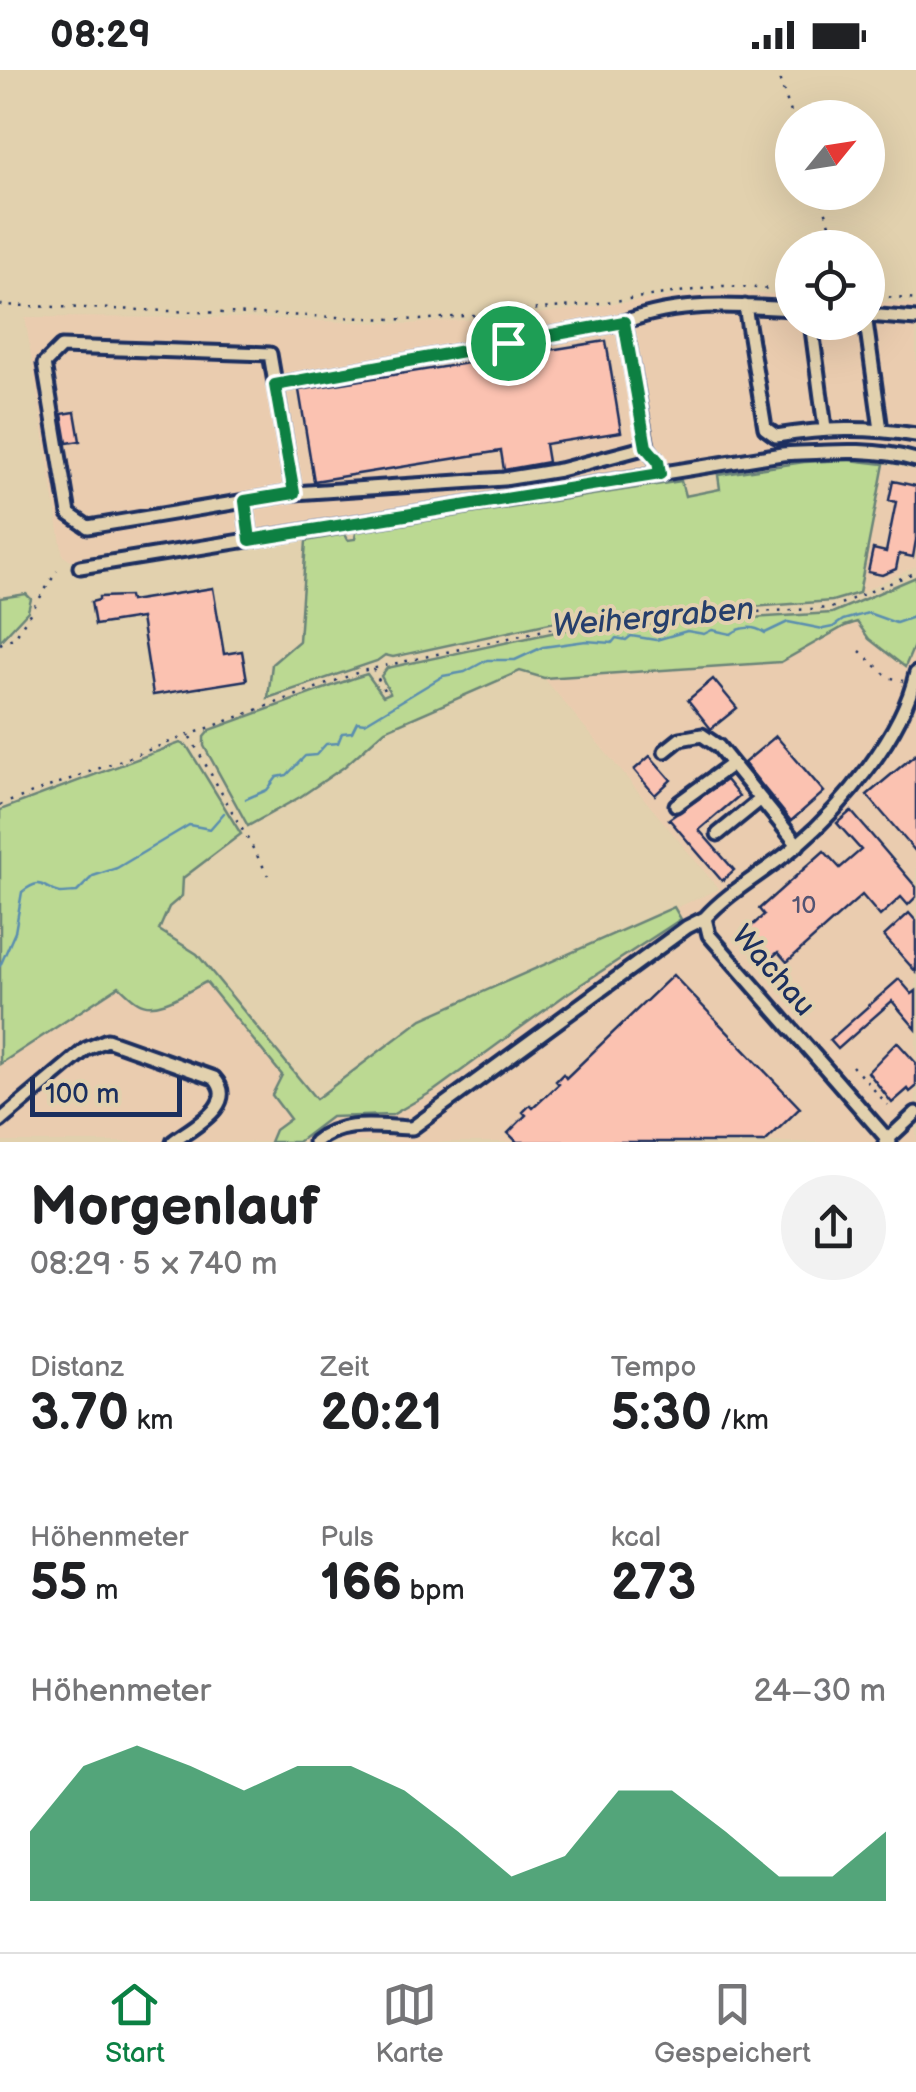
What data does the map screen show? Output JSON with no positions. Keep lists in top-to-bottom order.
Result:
{
  "streets": {
    "street": ["Wachau"]
  },
  "water": ["Weihergraben"],
  "house_numbers": ["10"],
  "scale_bar": "100 m",
  "north": "top right",
  "page": {
    "status": "08:29",
    "scale": "100 m",
    "heading": ["Morgenlauf", "08:29 · 5 × 740 m"],
    "stats": [
      ["Distanz", "3.70 km"],
      ["Zeit", "20:21"],
      ["Tempo", "5:30 /km"],
      ["Höhenmeter", "55 m"],
      ["Puls", "166 bpm"],
      ["kcal", "273"]
    ],
    "chart": ["Höhenmeter", "24–30 m"],
    "tabs": ["Start", "Karte", "Gespeichert"]
  }
}
